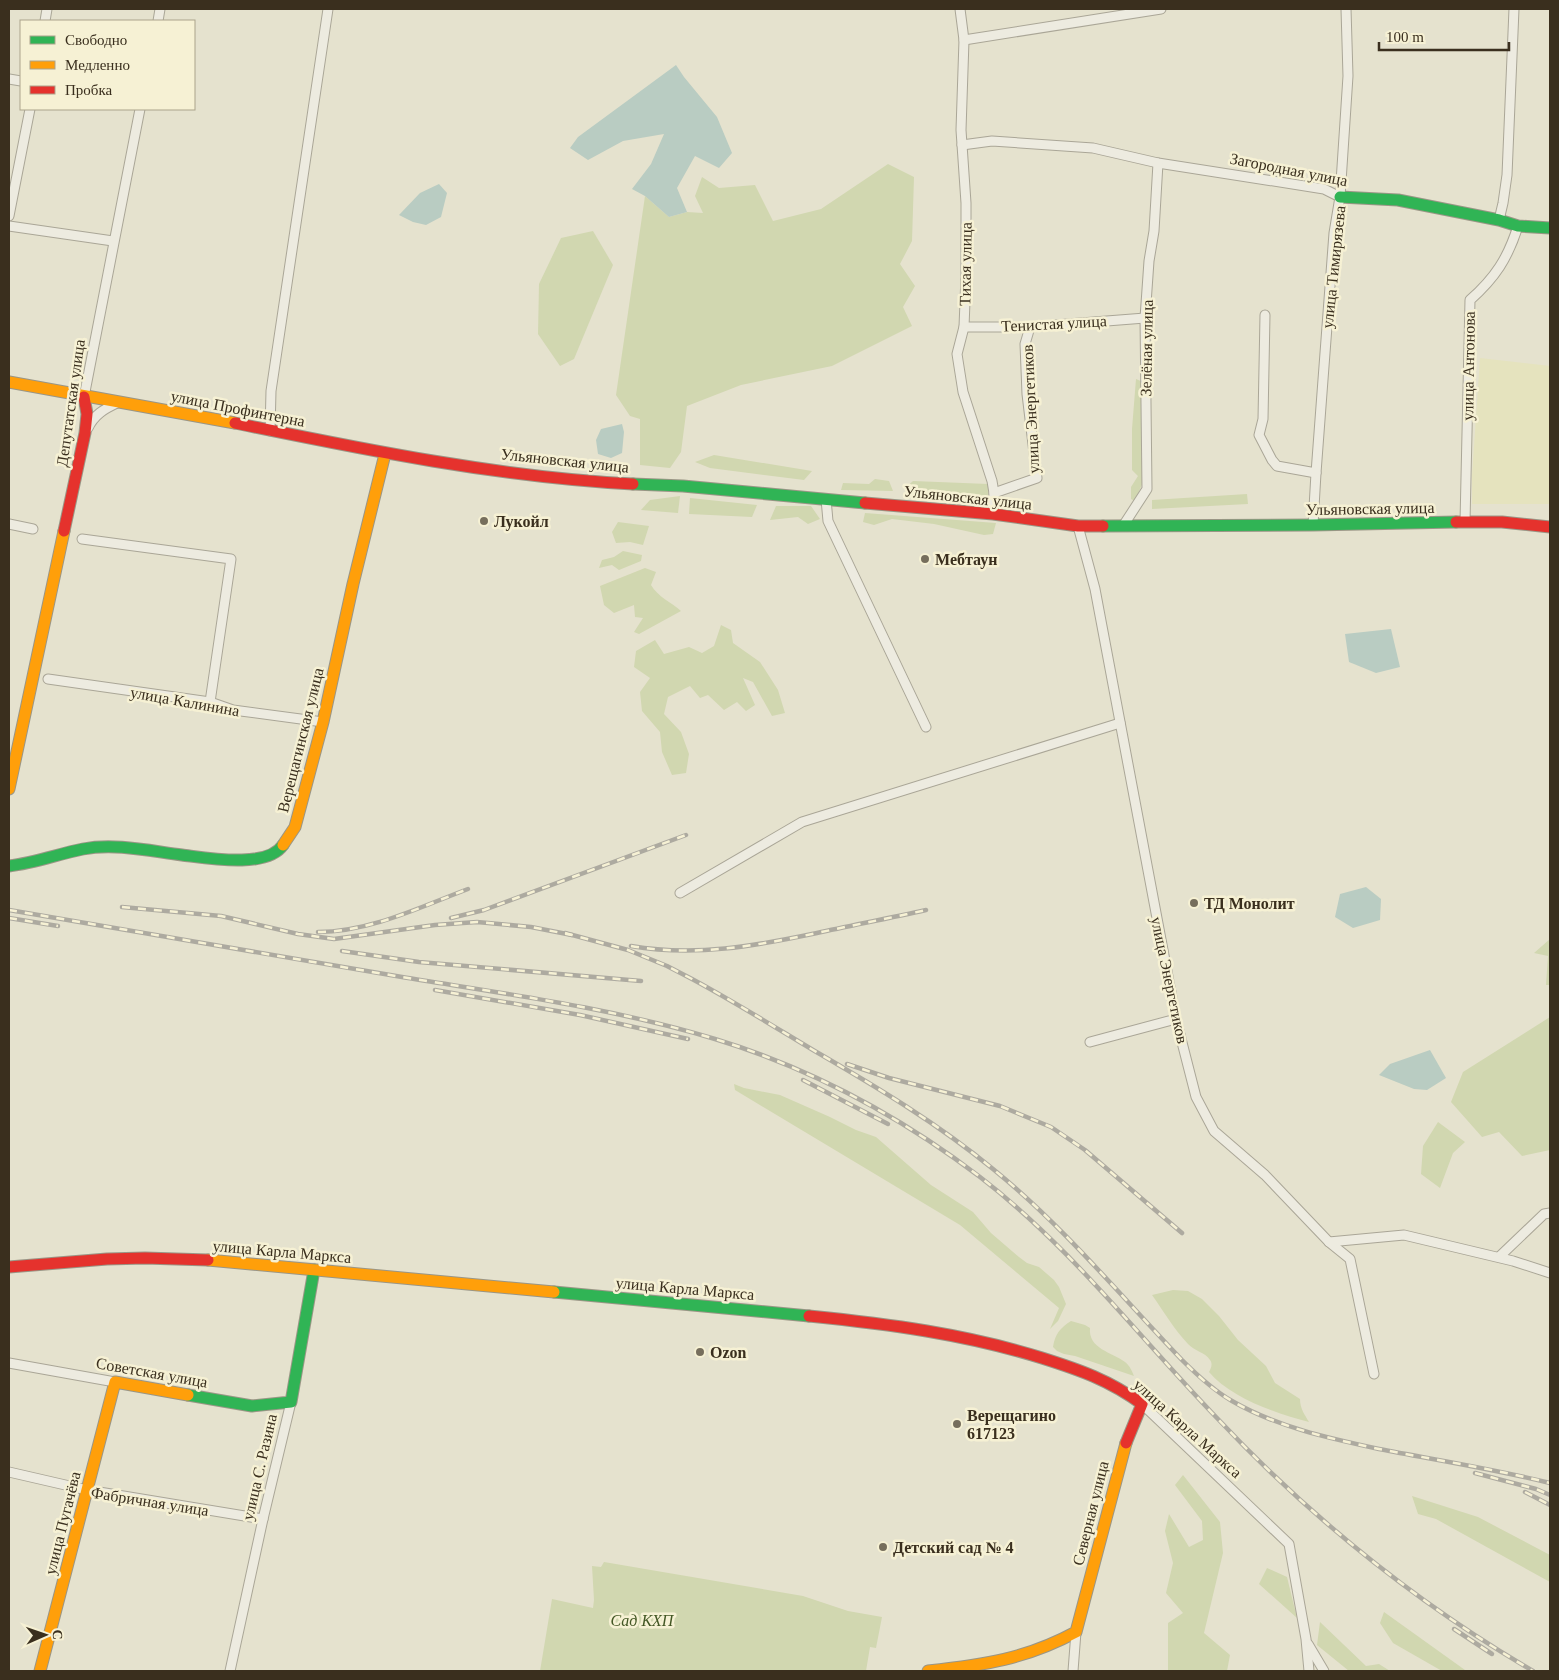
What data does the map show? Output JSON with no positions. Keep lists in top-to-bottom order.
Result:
{
  "streets": {
    "main road": [
      "Загородная улица",
      "Депутатская улица",
      "улица Профинтерна",
      "Ульяновская улица",
      "Верещагинская улица",
      "улица Карла Маркса",
      "Советская улица",
      "улица С. Разина",
      "Северная улица",
      "улица Пугачёва"
    ],
    "street": [
      "Тихая улица",
      "улица Тимирязева",
      "Тенистая улица",
      "Зелёная улица",
      "улица Антонова",
      "улица Энергетиков",
      "улица Калинина",
      "Фабричная улица"
    ]
  },
  "crossings": [
    ["Загородная улица", "Тихая улица"],
    ["Загородная улица", "улица Тимирязева"],
    ["Загородная улица", "Зелёная улица"],
    ["Загородная улица", "улица Антонова"],
    ["Тихая улица", "Тенистая улица"],
    ["Тихая улица", "улица Энергетиков"],
    ["Тихая улица", "Ульяновская улица"],
    ["улица Тимирязева", "Ульяновская улица"],
    ["Тенистая улица", "Зелёная улица"],
    ["Тенистая улица", "улица Энергетиков"],
    ["Зелёная улица", "Ульяновская улица"],
    ["улица Антонова", "Ульяновская улица"],
    ["Депутатская улица", "улица Профинтерна"],
    ["улица Профинтерна", "Ульяновская улица"],
    ["улица Профинтерна", "Верещагинская улица"],
    ["улица Энергетиков", "Ульяновская улица"],
    ["Ульяновская улица", "Верещагинская улица"],
    ["улица Калинина", "Верещагинская улица"],
    ["улица Карла Маркса", "улица С. Разина"],
    ["улица Карла Маркса", "Северная улица"],
    ["Советская улица", "улица С. Разина"],
    ["Советская улица", "улица Пугачёва"],
    ["улица С. Разина", "Фабричная улица"],
    ["Фабричная улица", "улица Пугачёва"]
  ],
  "parks": ["Сад КХП"],
  "places": [
    "Лукойл",
    "Мебтаун",
    "ТД Монолит",
    "Ozon",
    "Верещагино 617123",
    "Детский сад № 4"
  ],
  "legend": ["Свободно", "Медленно", "Пробка"],
  "scale_bar": "100 m",
  "north": "right"
}
